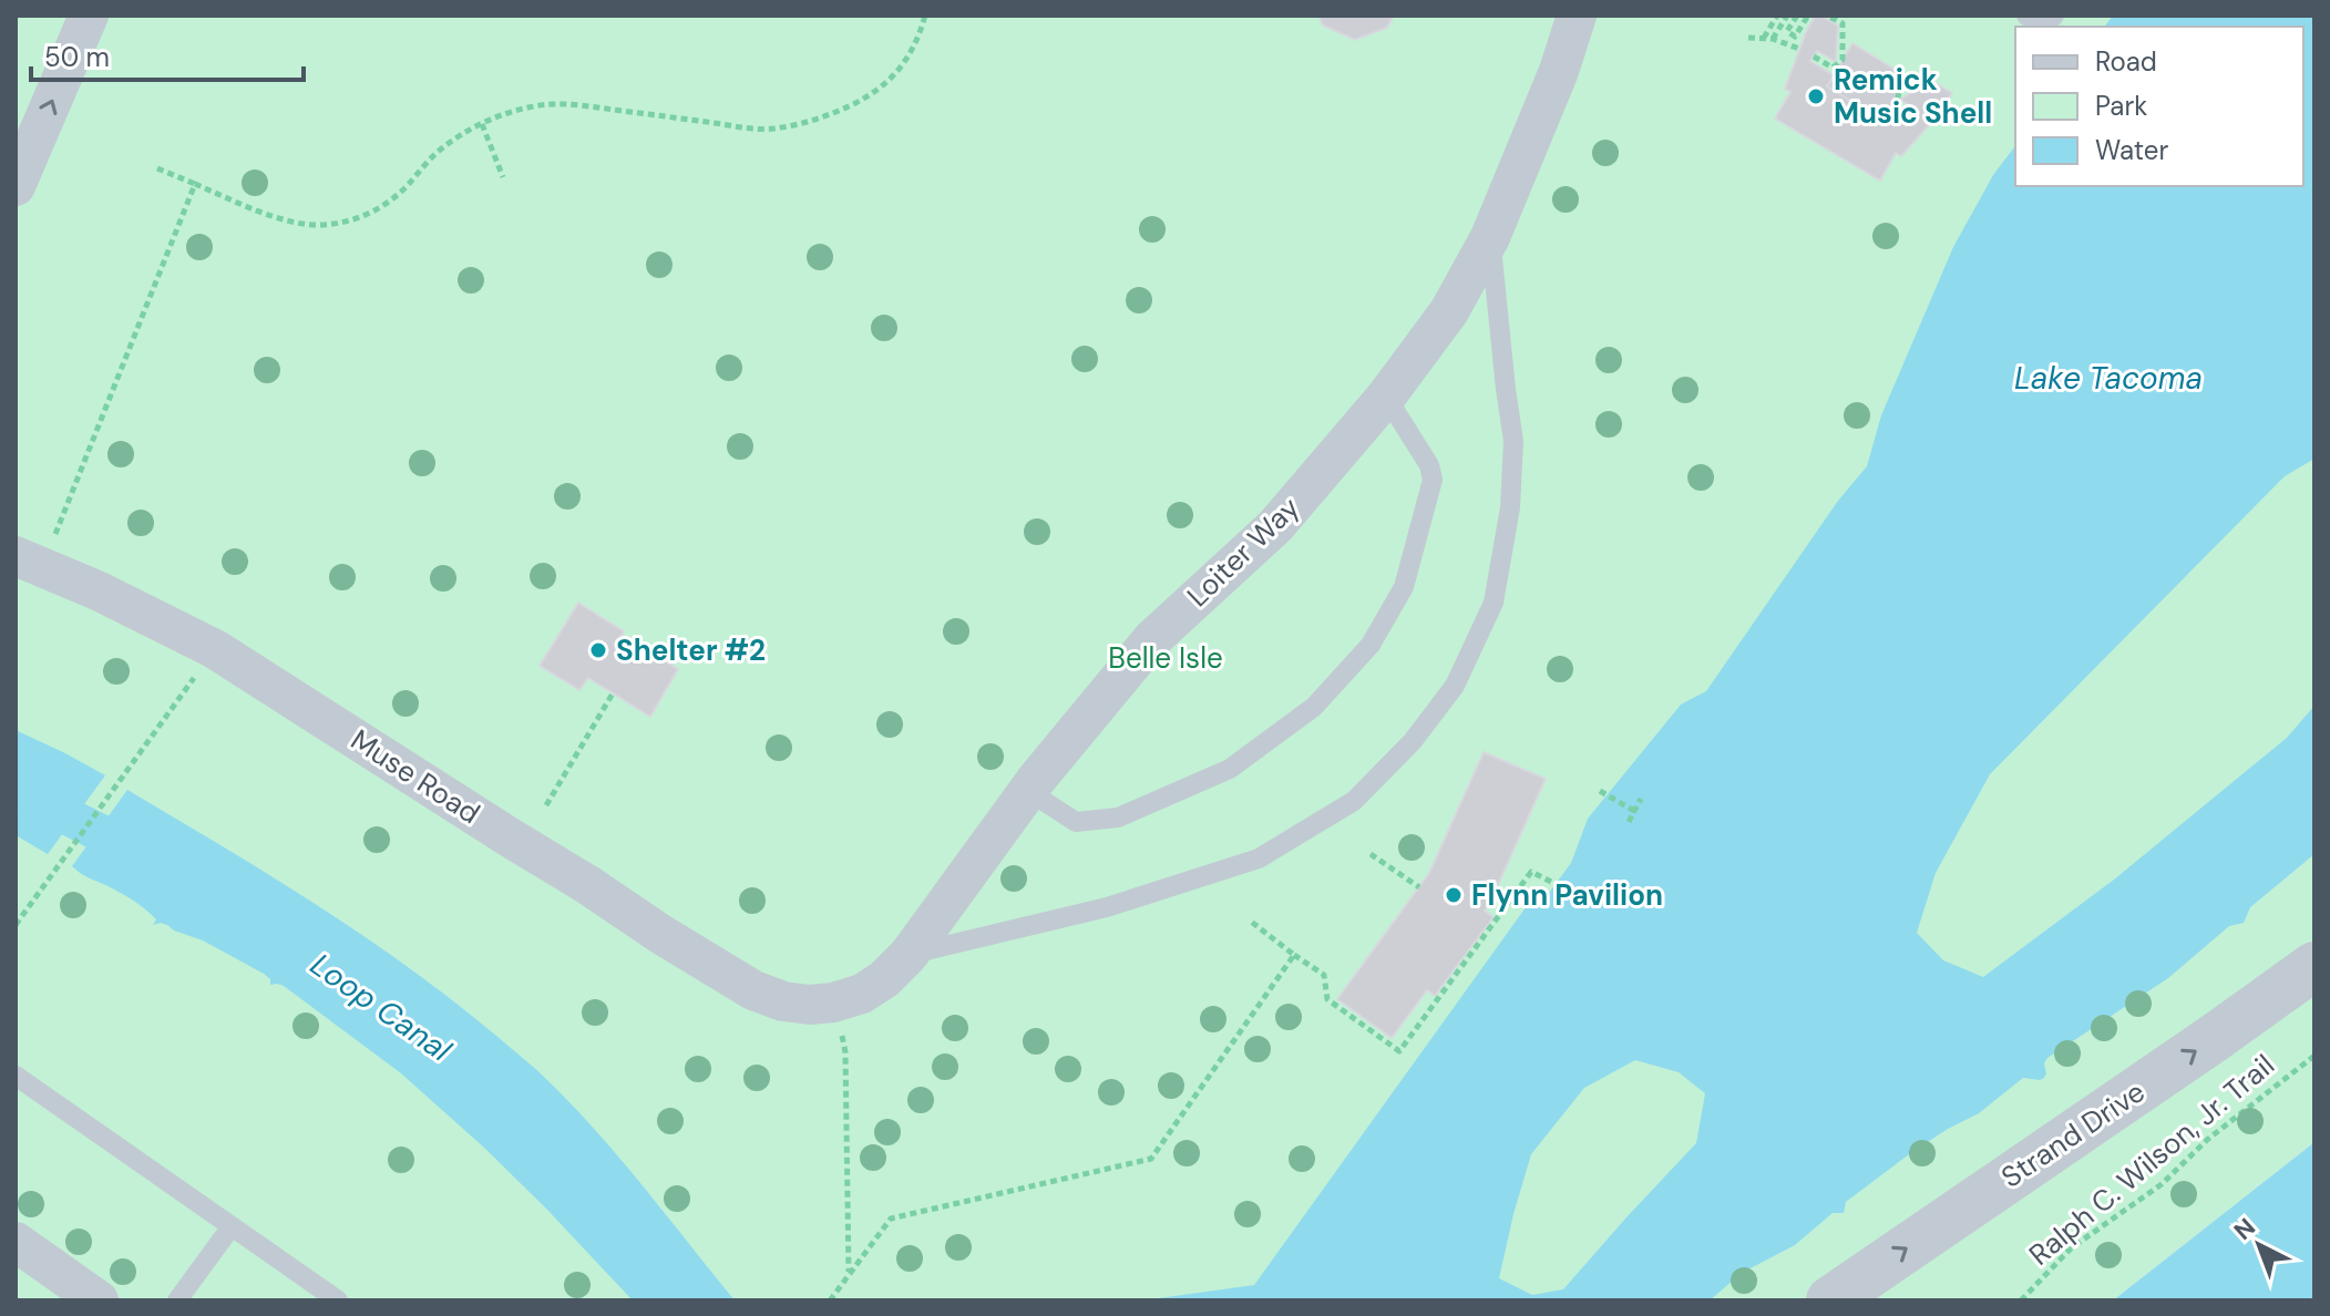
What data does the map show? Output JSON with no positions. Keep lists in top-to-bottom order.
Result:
{
  "streets": {
    "street": ["Loiter Way", "Muse Road", "Strand Drive"],
    "path": ["Ralph C. Wilson, Jr. Trail"]
  },
  "crossings": [
    ["Loiter Way", "Muse Road"]
  ],
  "one_way": ["Strand Drive"],
  "water": ["Lake Tacoma", "Loop Canal"],
  "parks": ["Belle Isle"],
  "places": ["Remick Music Shell", "Shelter #2", "Flynn Pavilion"],
  "legend": ["Road", "Park", "Water"],
  "scale_bar": "50 m",
  "north": "top left"
}
